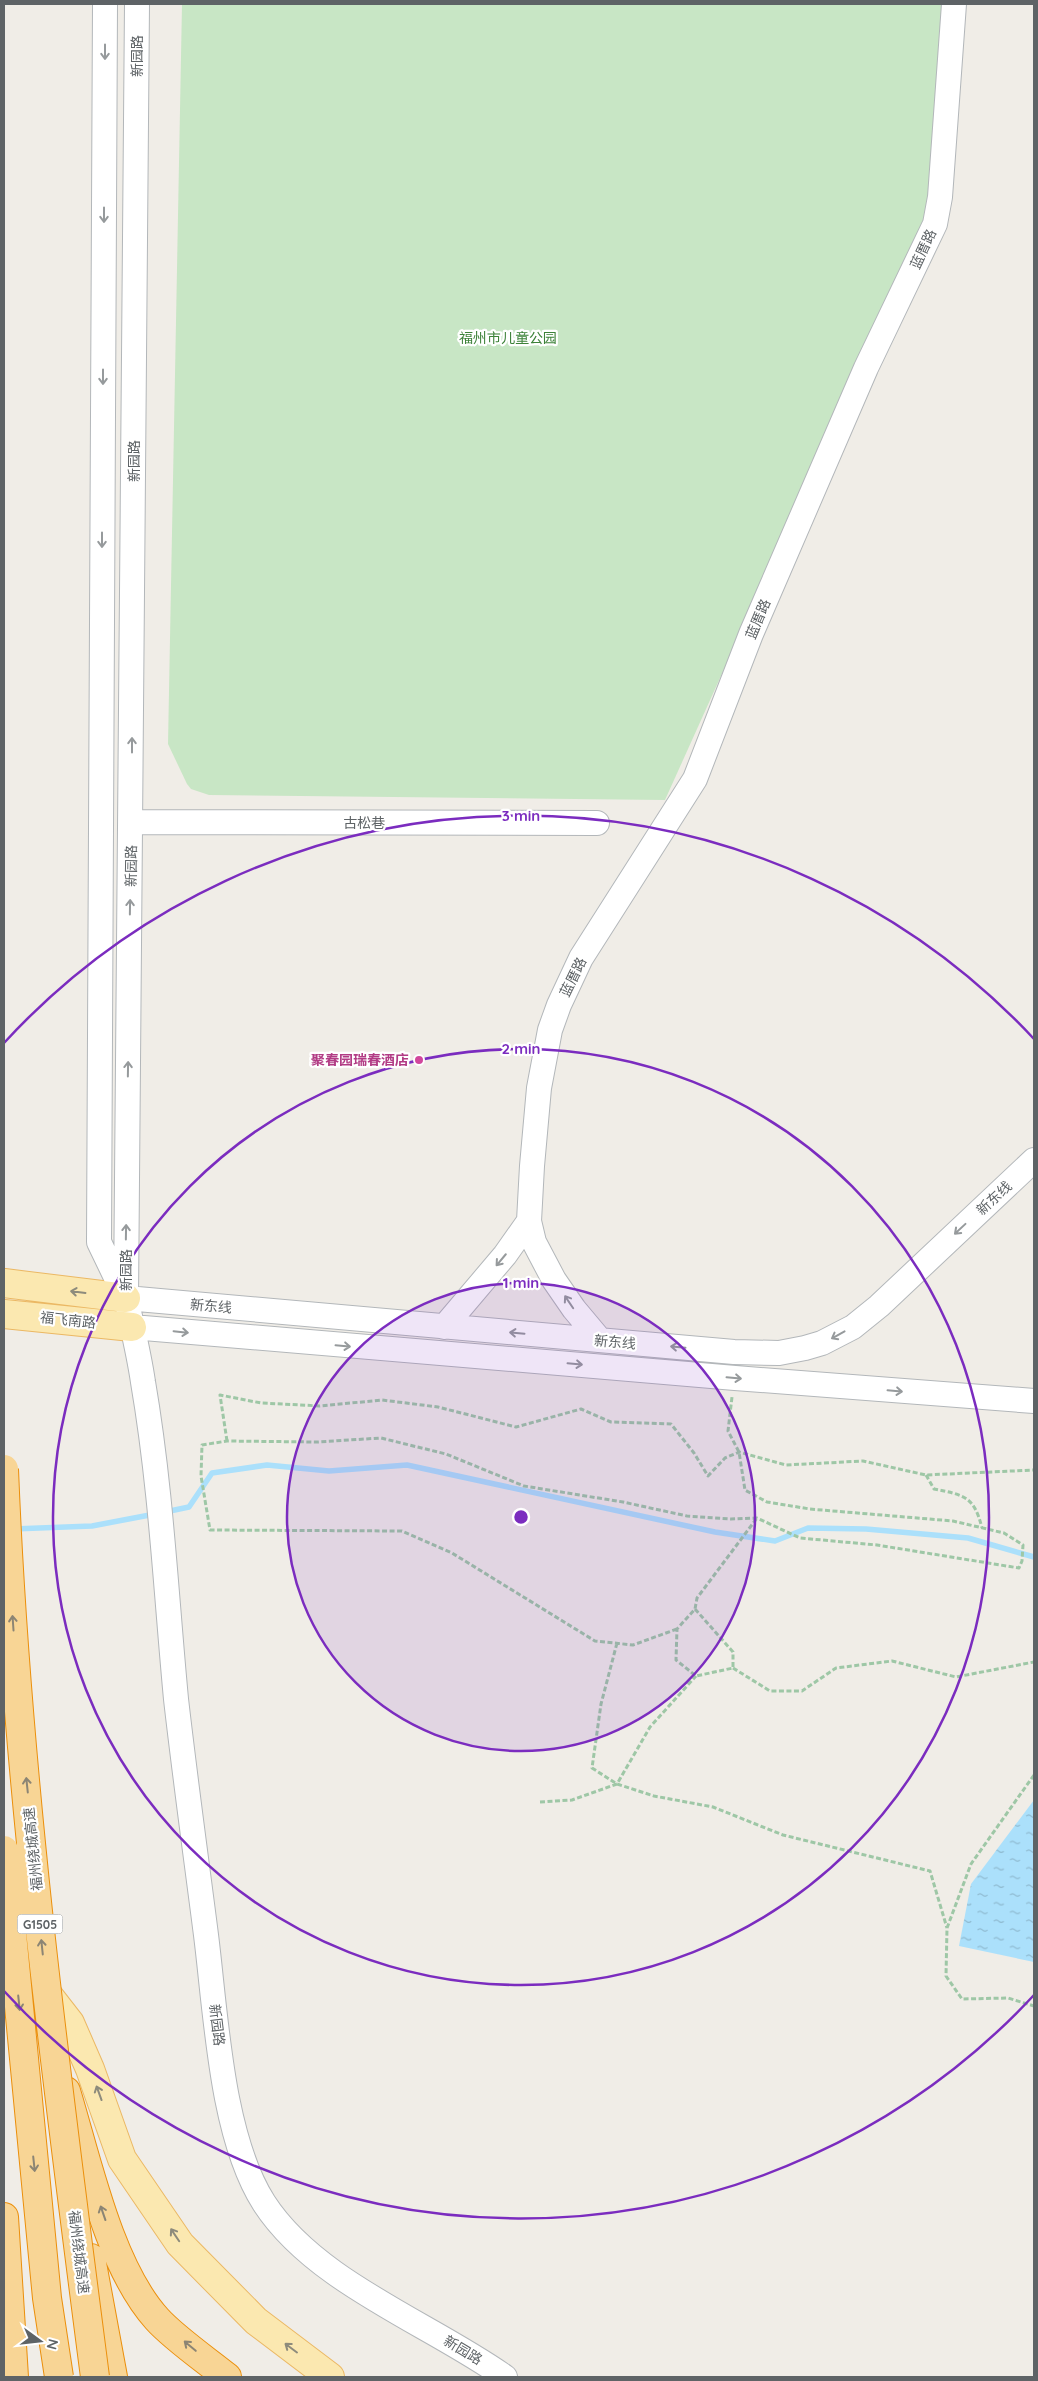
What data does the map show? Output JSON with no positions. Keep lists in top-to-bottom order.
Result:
{
  "streets": {
    "highway": ["福州绕城高速", "G1505"],
    "main road": [
      "新园路",
      "蓝厝路",
      "古松巷",
      "新东线",
      "福飞南路"
    ]
  },
  "crossings": [
    ["新园路", "古松巷"],
    ["新园路", "新东线"],
    ["新园路", "福飞南路"],
    ["新东线", "福飞南路"]
  ],
  "parks": ["福州市儿童公园"],
  "places": ["聚春园瑞春酒店"],
  "north": "right",
  "rings": ["3 min", "2 min", "1 min"]
}
